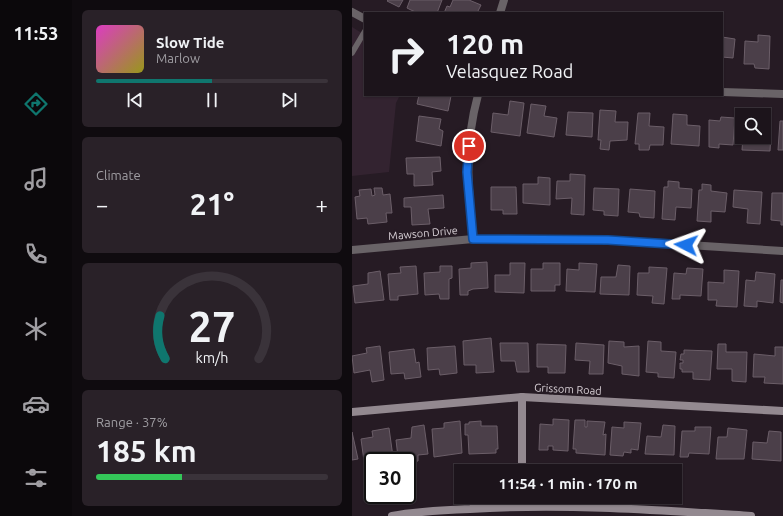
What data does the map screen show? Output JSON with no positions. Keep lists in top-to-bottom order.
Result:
{
  "streets": {
    "street": ["Mawson Drive", "Grissom Road"]
  },
  "page": {
    "tabs": "11:53",
    "turn": ["120 m", "Velasquez Road"],
    "song": ["Slow Tide", "Marlow"],
    "tile": [
      "Climate",
      ["Range · 37%", "185 km"]
    ],
    "heat": ["−", "21°", "+"],
    "limit": "30",
    "trip": "11:54 · 1 min · 170 m",
    "gauge": ["27", "km/h"]
  }
}
